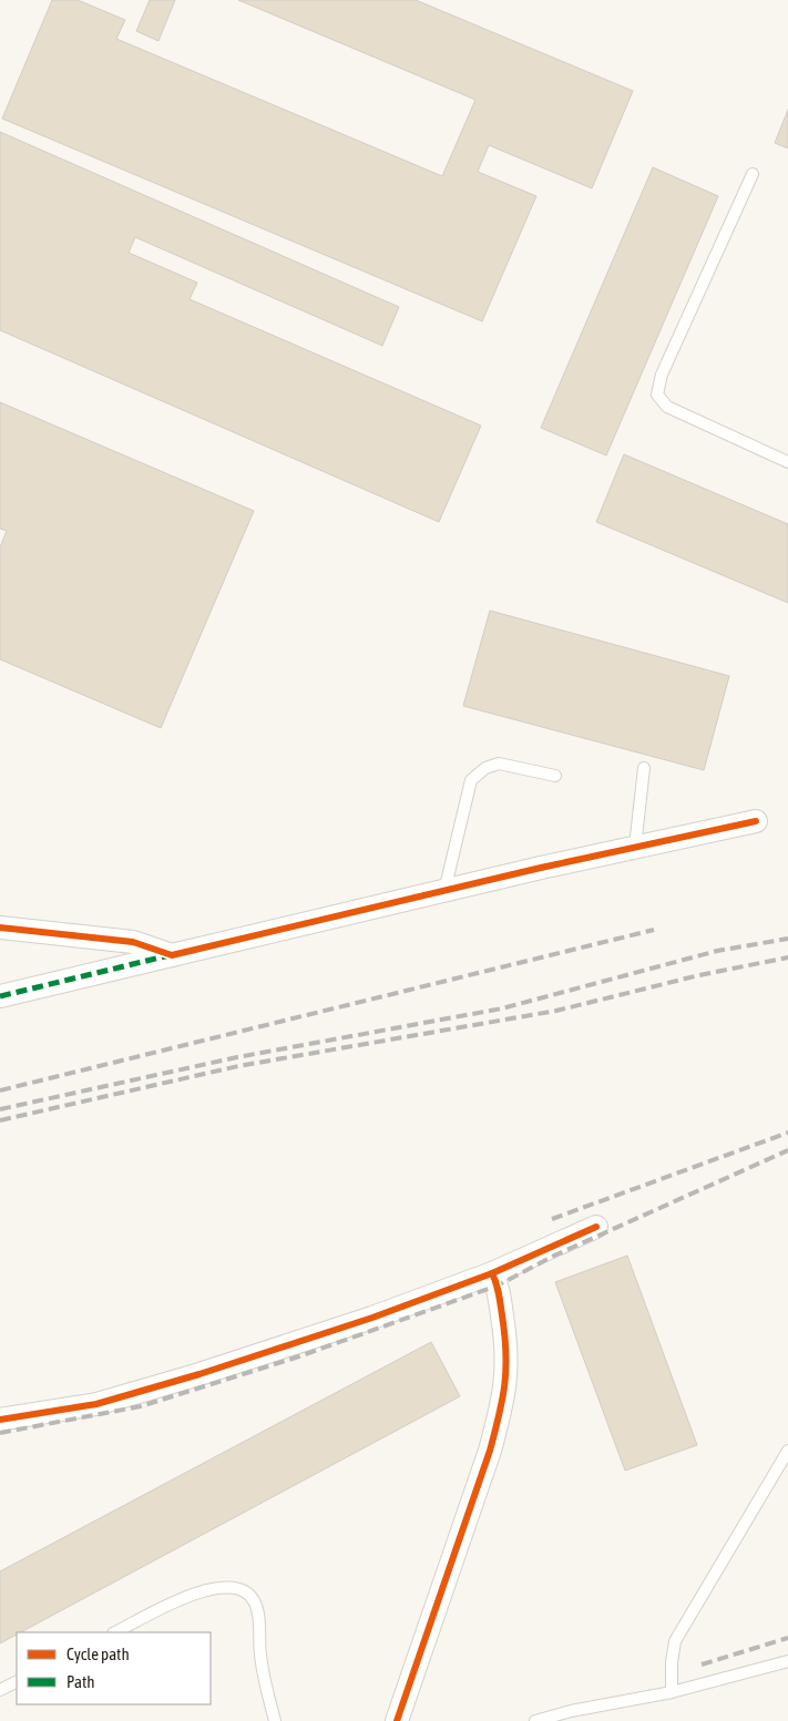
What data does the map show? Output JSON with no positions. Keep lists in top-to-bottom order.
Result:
{
  "legend": ["Cycle path", "Path"]
}
